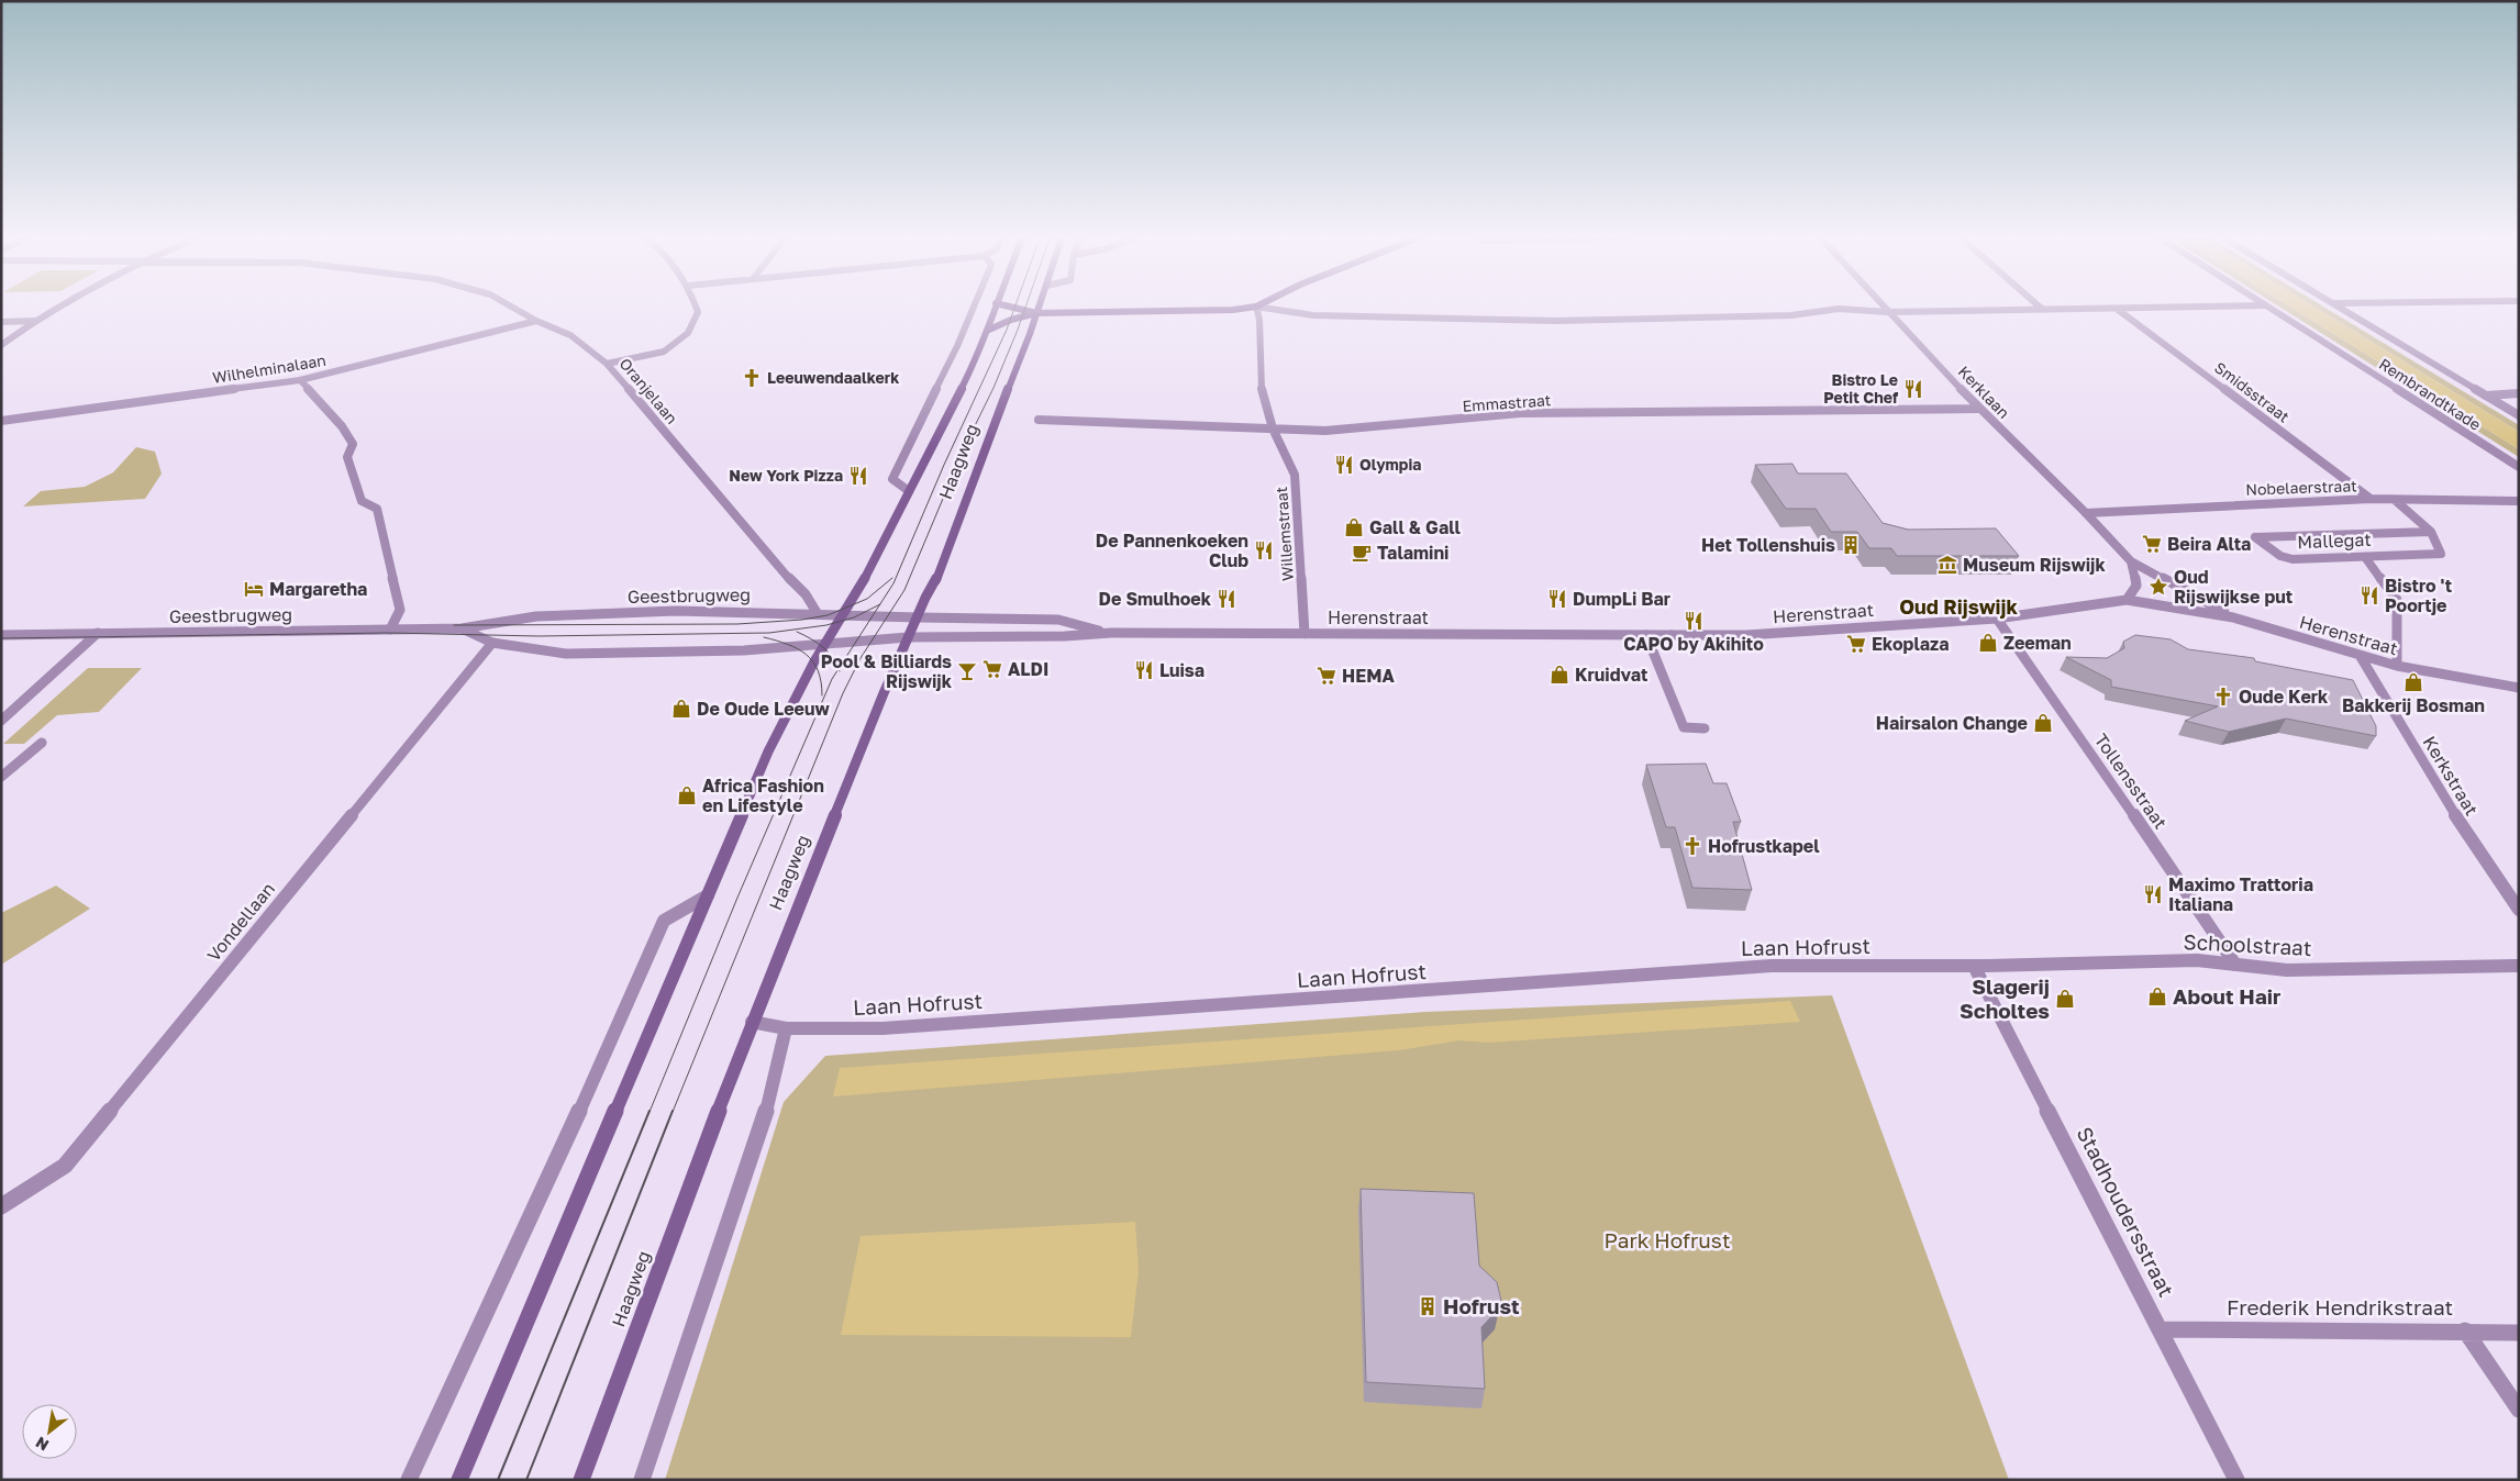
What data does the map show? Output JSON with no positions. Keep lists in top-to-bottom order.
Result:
{
  "streets": {
    "main road": ["Haagweg"],
    "street": [
      "Wilhelminalaan",
      "Oranjelaan",
      "Kerklaan",
      "Smidsstraat",
      "Rembrandtkade",
      "Emmastraat",
      "Nobelaerstraat",
      "Willemstraat",
      "Mallegat",
      "Geestbrugweg",
      "Herenstraat",
      "Kerkstraat",
      "Tollensstraat",
      "Vondellaan",
      "Schoolstraat",
      "Laan Hofrust",
      "Stadhoudersstraat",
      "Frederik Hendrikstraat"
    ]
  },
  "crossings": [
    ["Wilhelminalaan", "Oranjelaan"],
    ["Oranjelaan", "Geestbrugweg"],
    ["Kerklaan", "Emmastraat"],
    ["Kerklaan", "Nobelaerstraat"],
    ["Kerklaan", "Herenstraat"],
    ["Smidsstraat", "Nobelaerstraat"],
    ["Emmastraat", "Willemstraat"],
    ["Haagweg", "Geestbrugweg"],
    ["Haagweg", "Herenstraat"],
    ["Haagweg", "Laan Hofrust"],
    ["Willemstraat", "Herenstraat"],
    ["Geestbrugweg", "Herenstraat"],
    ["Geestbrugweg", "Vondellaan"],
    ["Herenstraat", "Kerkstraat"],
    ["Herenstraat", "Tollensstraat"],
    ["Tollensstraat", "Schoolstraat"],
    ["Schoolstraat", "Laan Hofrust"],
    ["Schoolstraat", "Stadhoudersstraat"],
    ["Laan Hofrust", "Stadhoudersstraat"],
    ["Stadhoudersstraat", "Frederik Hendrikstraat"]
  ],
  "districts": ["Oud Rijswijk"],
  "parks": ["Park Hofrust"],
  "places": {
    "church": ["Leeuwendaalkerk", "Oude Kerk", "Hofrustkapel"],
    "restaurant": [
      "Bistro Le Petit Chef",
      "Olympia",
      "New York Pizza",
      "De Pannenkoeken Club",
      "Bistro 't Poortje",
      "De Smulhoek",
      "DumpLi Bar",
      "CAPO by Akihito",
      "Luisa",
      "Maximo Trattoria Italiana"
    ],
    "shop": [
      "Gall & Gall",
      "Zeeman",
      "Kruidvat",
      "Bakkerij Bosman",
      "De Oude Leeuw",
      "Hairsalon Change",
      "Africa Fashion en Lifestyle",
      "About Hair",
      "Slagerij Scholtes"
    ],
    "supermarket": [
      "Beira Alta",
      "Ekoplaza",
      "ALDI",
      "HEMA"
    ],
    "building": ["Het Tollenshuis", "Hofrust"],
    "cafe": ["Talamini"],
    "museum": ["Museum Rijswijk"],
    "place": ["Oud Rijswijkse put"],
    "hotel": ["Margaretha"],
    "bar": ["Pool & Billiards Rijswijk"]
  },
  "north": "bottom left"
}
